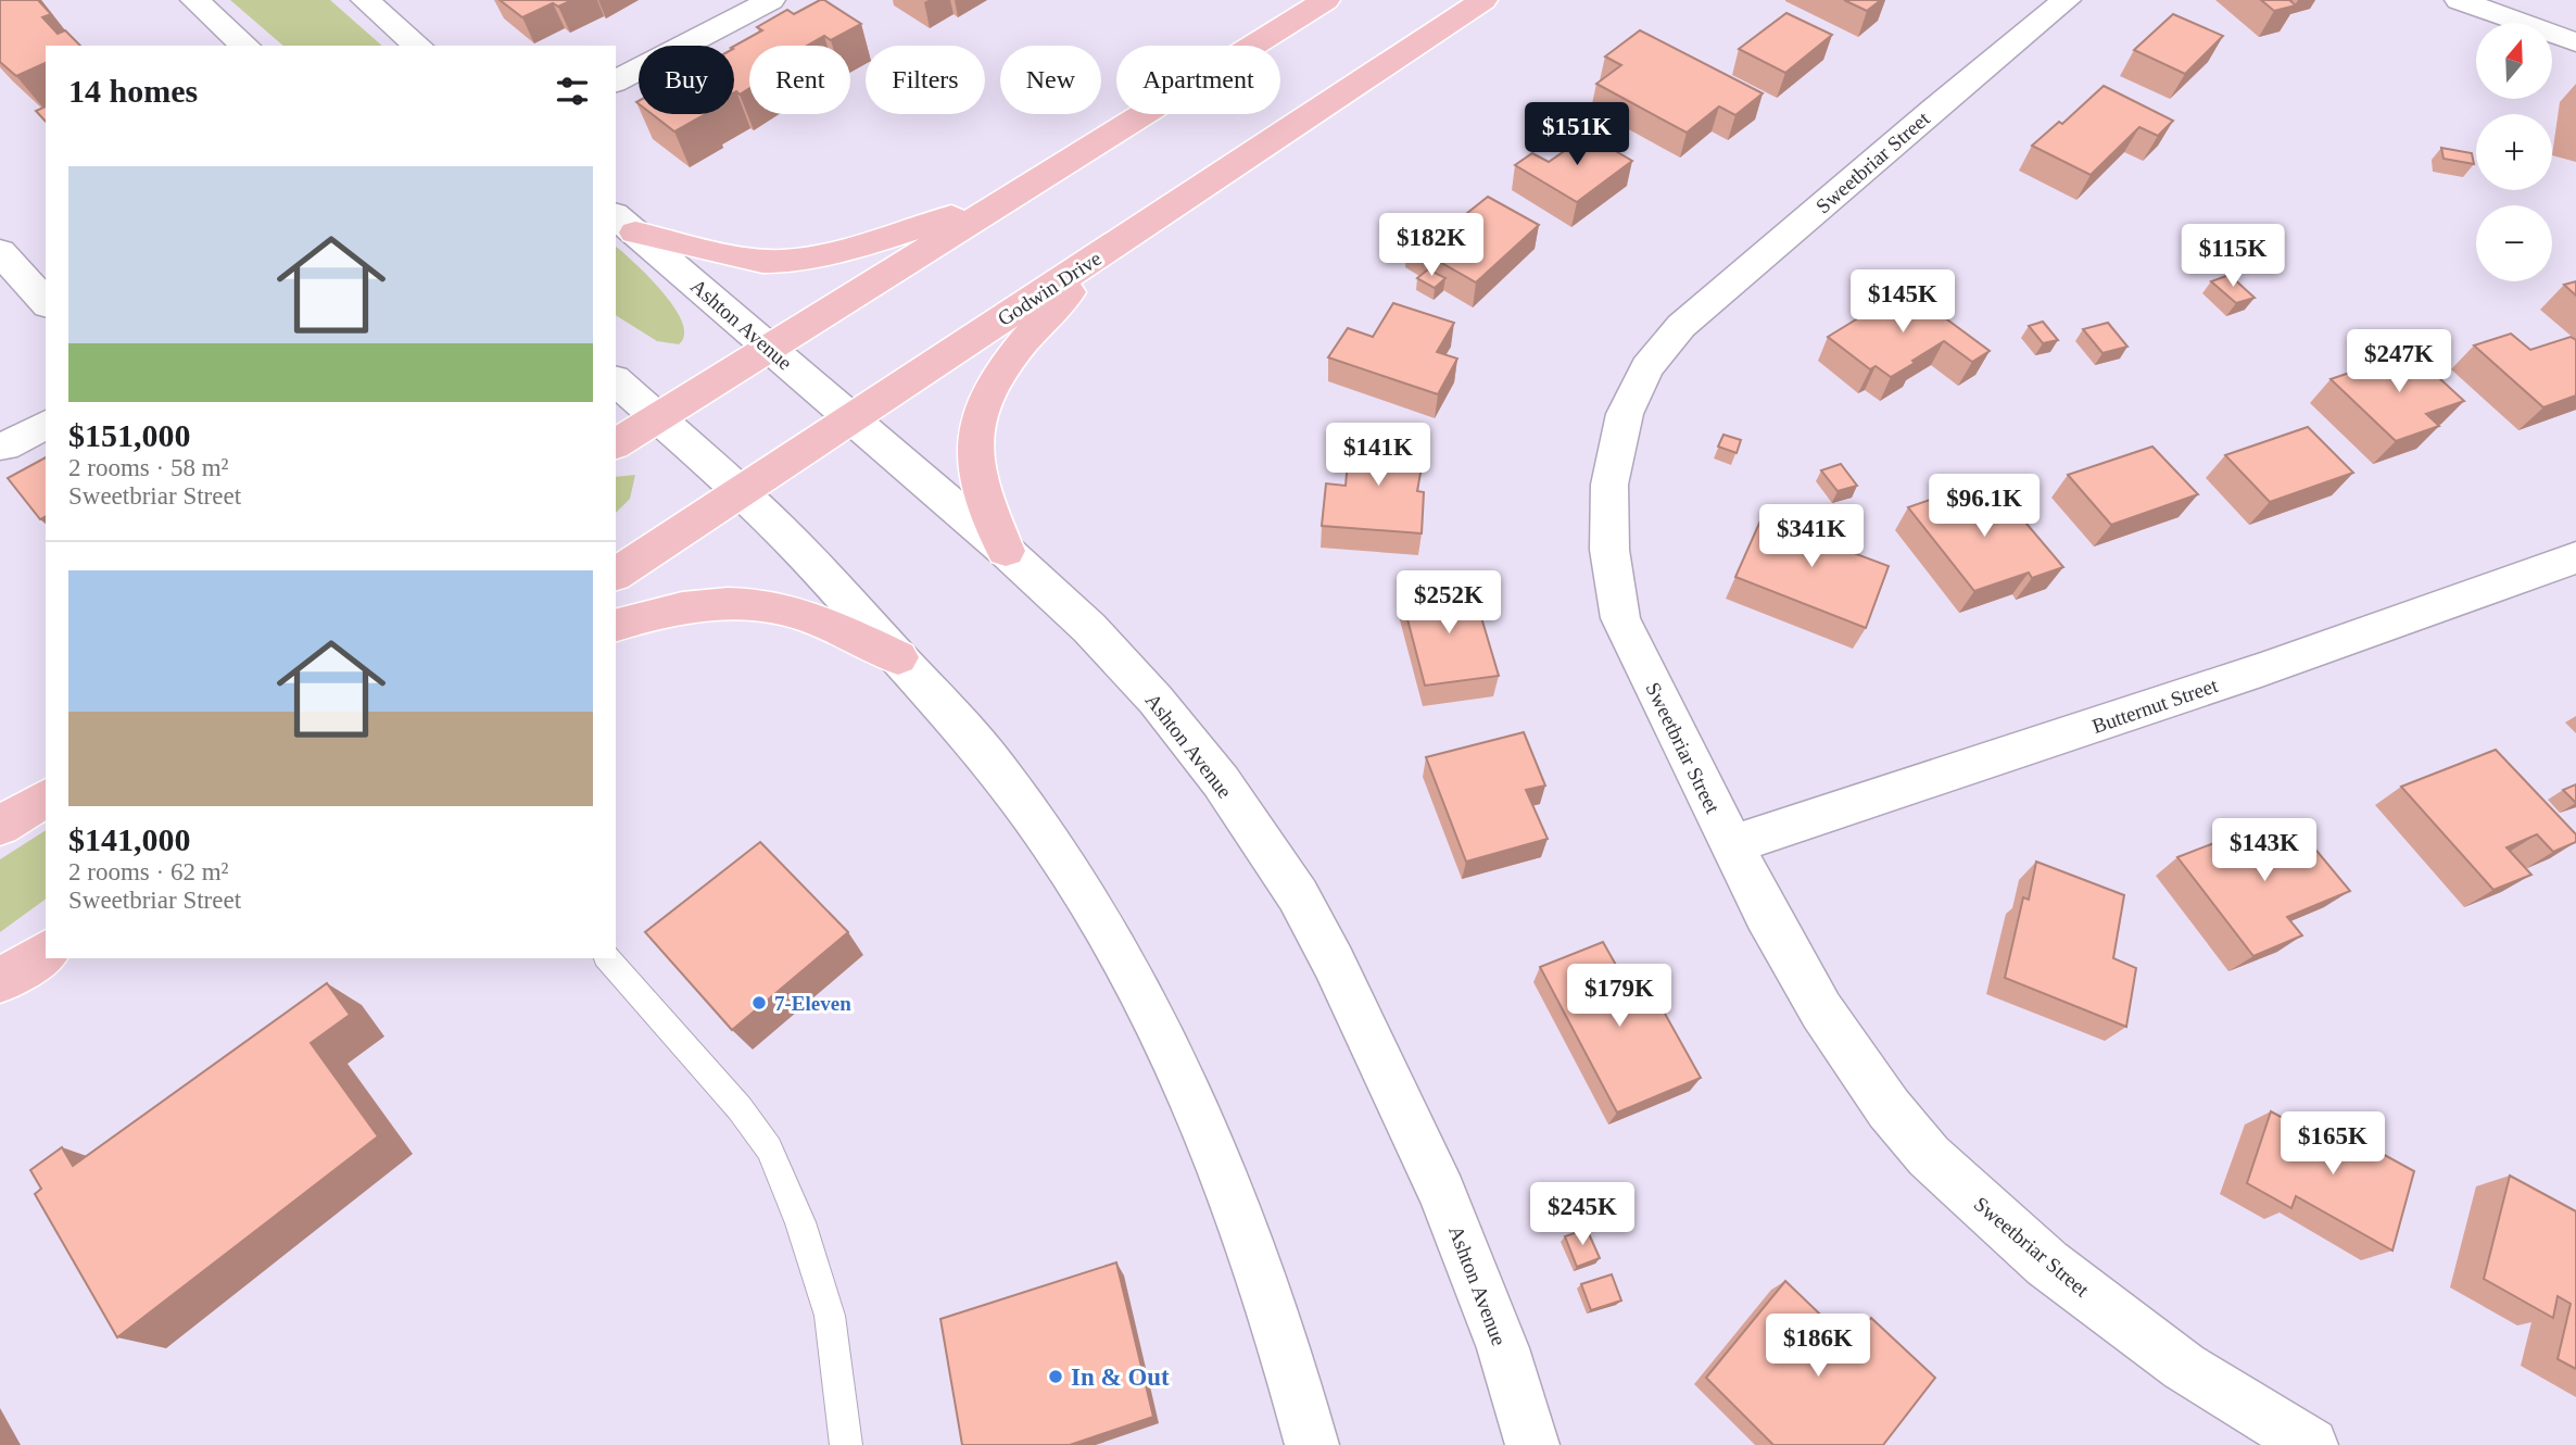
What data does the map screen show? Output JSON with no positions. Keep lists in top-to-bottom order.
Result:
{
  "streets": {
    "main road": ["Godwin Drive"],
    "street": ["Sweetbriar Street", "Ashton Avenue", "Butternut Street"]
  },
  "crossings": [
    ["Sweetbriar Street", "Butternut Street"],
    ["Godwin Drive", "Ashton Avenue"]
  ],
  "places": ["7-Eleven", "In & Out"],
  "north": "top",
  "page": {
    "map_buttons": ["+", "−"],
    "chip": [
      "Buy",
      "Rent",
      "Filters",
      "New",
      "Apartment"
    ],
    "heading": "14 homes",
    "price": [
      "$151K",
      "$182K",
      "$115K",
      "$145K",
      "$247K",
      "$141K",
      "$96.1K",
      "$341K",
      "$252K",
      "$143K",
      "$179K",
      "$165K",
      "$245K",
      "$186K"
    ],
    "list": [
      {
        "name": "$151,000",
        "note": "2 rooms · 58 m² · Sweetbriar Street"
      },
      {
        "name": "$141,000",
        "note": "2 rooms · 62 m² · Sweetbriar Street"
      }
    ]
  }
}
